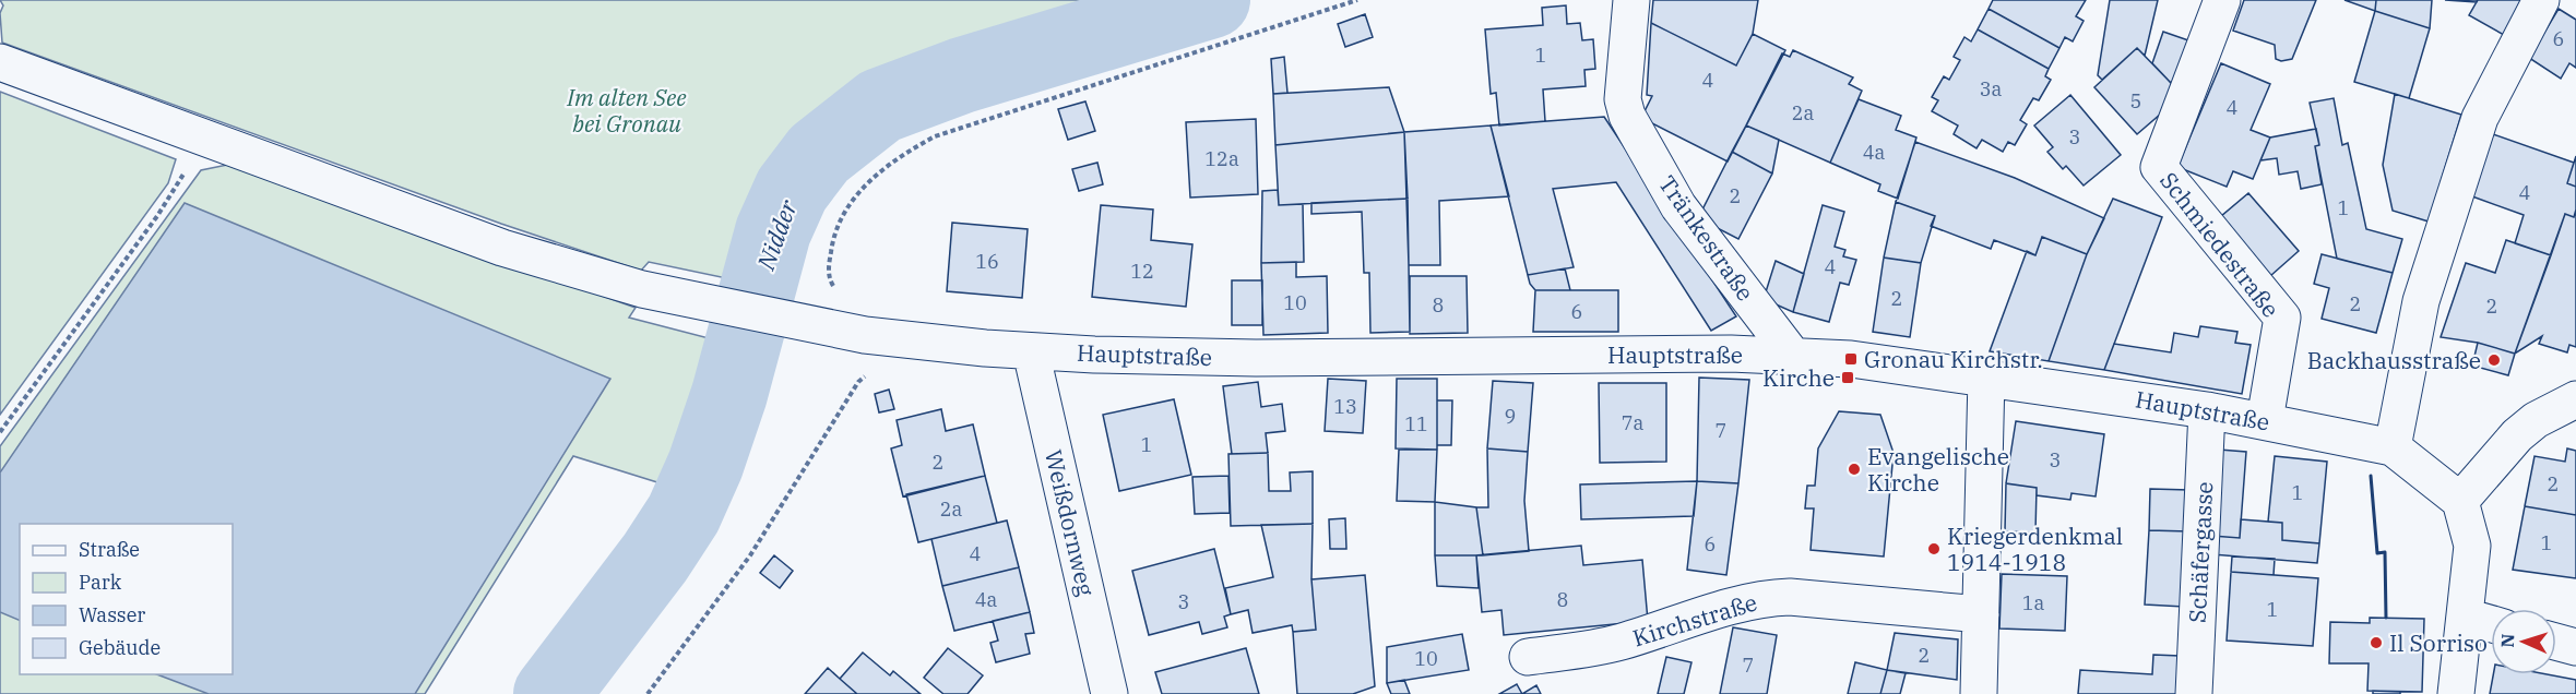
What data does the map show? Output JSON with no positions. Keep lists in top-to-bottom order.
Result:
{
  "streets": {
    "street": [
      "Tränkestraße",
      "Schmiedestraße",
      "Hauptstraße",
      "Weißdornweg",
      "Schäfergasse",
      "Kirchstraße"
    ]
  },
  "crossings": [
    ["Tränkestraße", "Hauptstraße"],
    ["Schmiedestraße", "Hauptstraße"],
    ["Hauptstraße", "Weißdornweg"],
    ["Hauptstraße", "Schäfergasse"]
  ],
  "water": ["Nidder"],
  "parks": ["Im alten See bei Gronau"],
  "places": {
    "transit": ["Gronau Kirchstr.", "Kirche"],
    "other": [
      "Backhausstraße",
      "Evangelische Kirche",
      "Kriegerdenkmal 1914-1918",
      "Il Sorriso"
    ]
  },
  "house_numbers": [
    "6",
    "1",
    "4",
    "3a",
    "5",
    "4",
    "2a",
    "3",
    "4a",
    "12a",
    "4",
    "2",
    "1",
    "16",
    "4",
    "12",
    "2",
    "10",
    "2",
    "8",
    "2",
    "6",
    "13",
    "9",
    "7a",
    "11",
    "7",
    "1",
    "3",
    "2",
    "2",
    "1",
    "2a",
    "1",
    "6",
    "4",
    "4a",
    "8",
    "3",
    "1a",
    "1",
    "2",
    "10",
    "7"
  ],
  "legend": [
    "Straße",
    "Park",
    "Wasser",
    "Gebäude"
  ],
  "north": "left"
}
